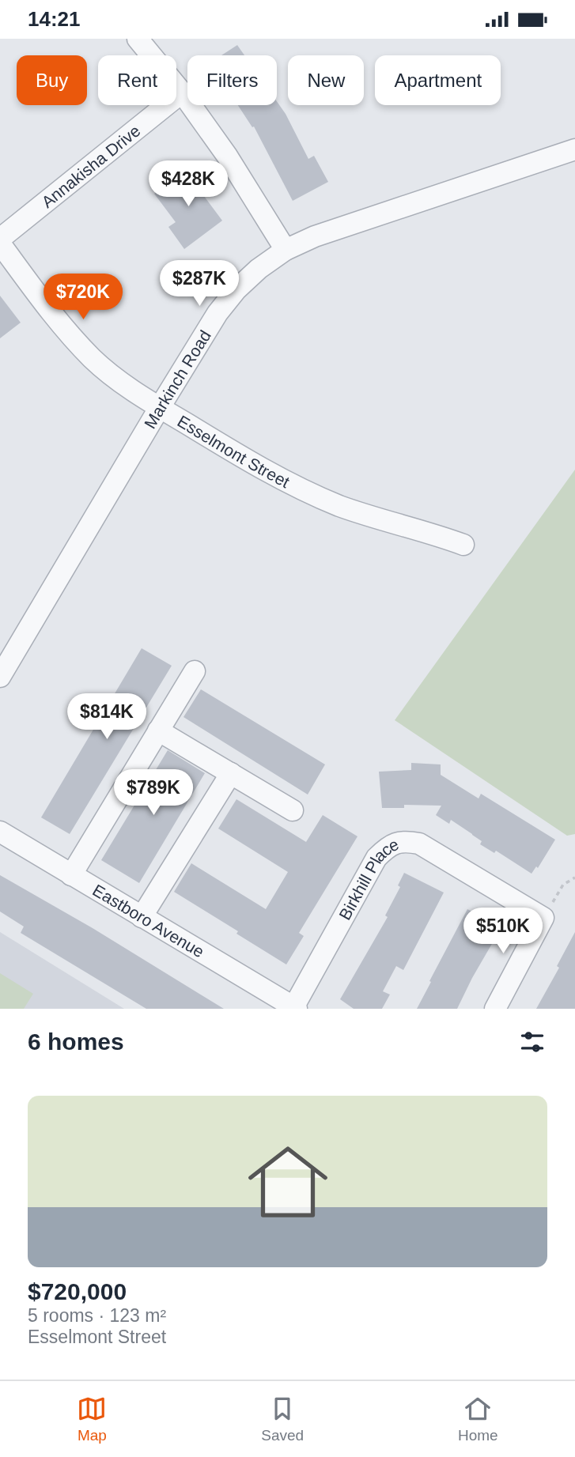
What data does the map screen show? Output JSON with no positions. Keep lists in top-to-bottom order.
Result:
{
  "streets": {
    "street": [
      "Annakisha Drive",
      "Markinch Road",
      "Esselmont Street",
      "Birkhill Place",
      "Eastboro Avenue"
    ]
  },
  "crossings": [
    ["Markinch Road", "Esselmont Street"],
    ["Birkhill Place", "Eastboro Avenue"]
  ],
  "page": {
    "status": "14:21",
    "chip": [
      "Buy",
      "Rent",
      "Filters",
      "New",
      "Apartment"
    ],
    "price": [
      "$428K",
      "$287K",
      "$720K",
      "$814K",
      "$789K",
      "$510K"
    ],
    "heading": "6 homes",
    "list": [
      {
        "name": "$720,000",
        "note": "5 rooms · 123 m² · Esselmont Street"
      }
    ],
    "tabs": ["Map", "Saved", "Home"]
  }
}
